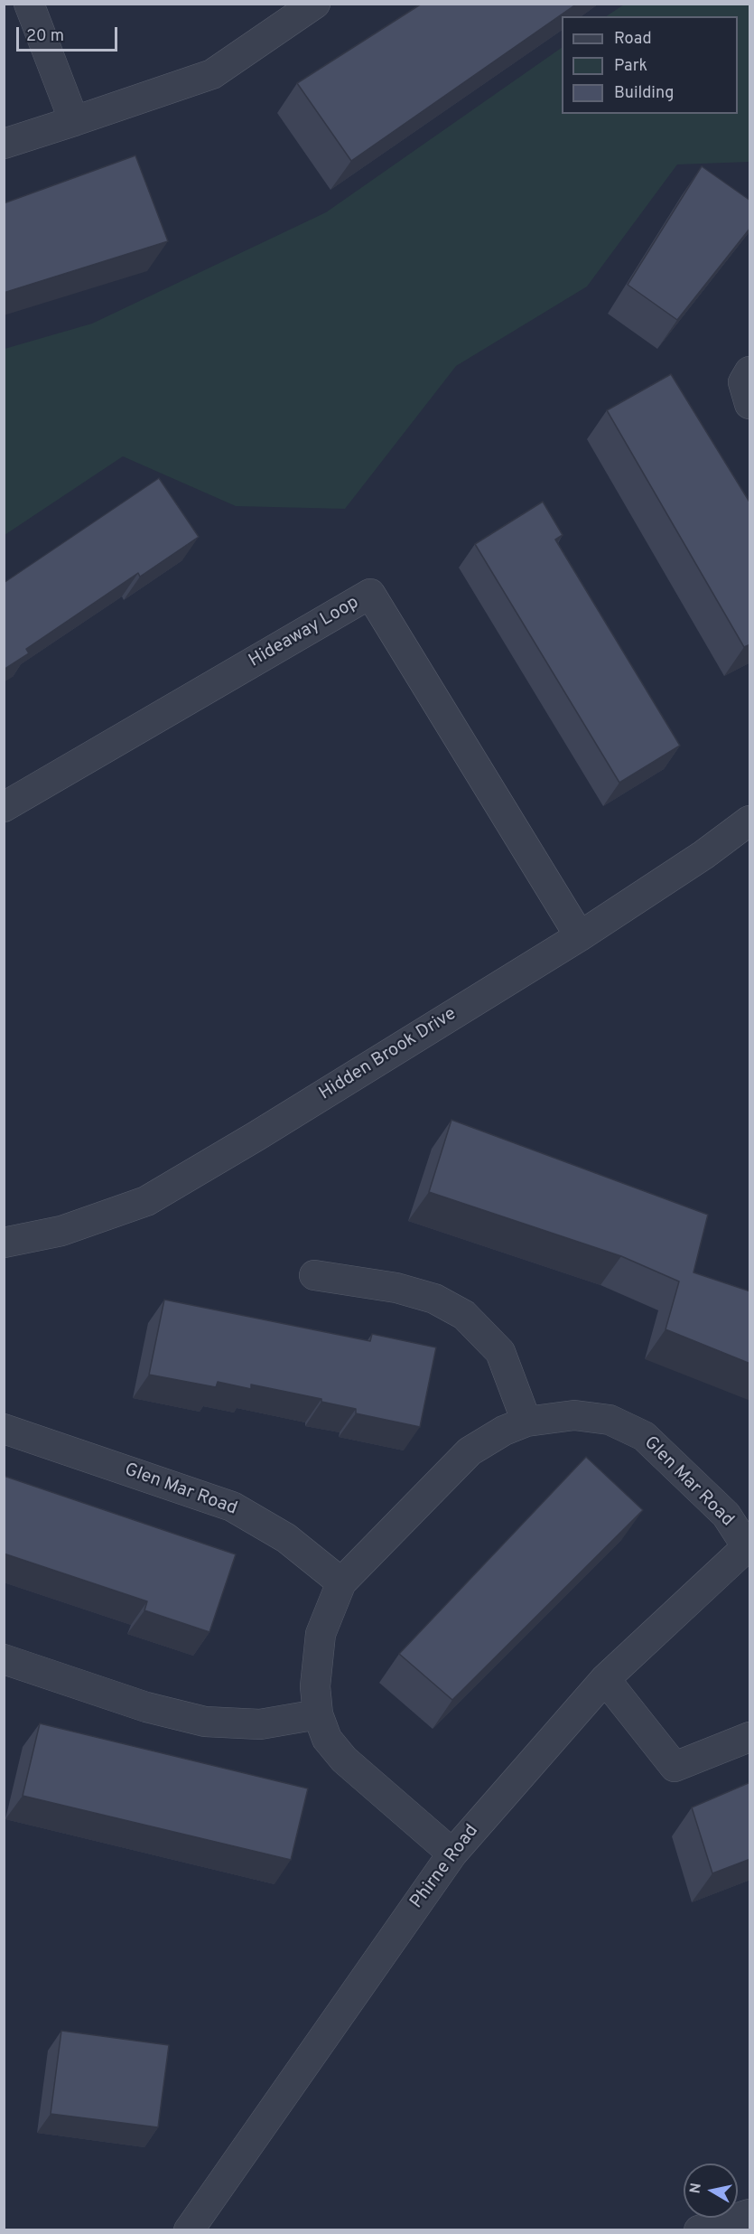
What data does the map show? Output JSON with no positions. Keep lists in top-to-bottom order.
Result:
{
  "streets": {
    "street": [
      "Hideaway Loop",
      "Hidden Brook Drive",
      "Glen Mar Road",
      "Phirne Road"
    ]
  },
  "crossings": [
    ["Hideaway Loop", "Hidden Brook Drive"],
    ["Glen Mar Road", "Phirne Road"]
  ],
  "legend": ["Road", "Park", "Building"],
  "scale_bar": "20 m",
  "north": "left"
}
